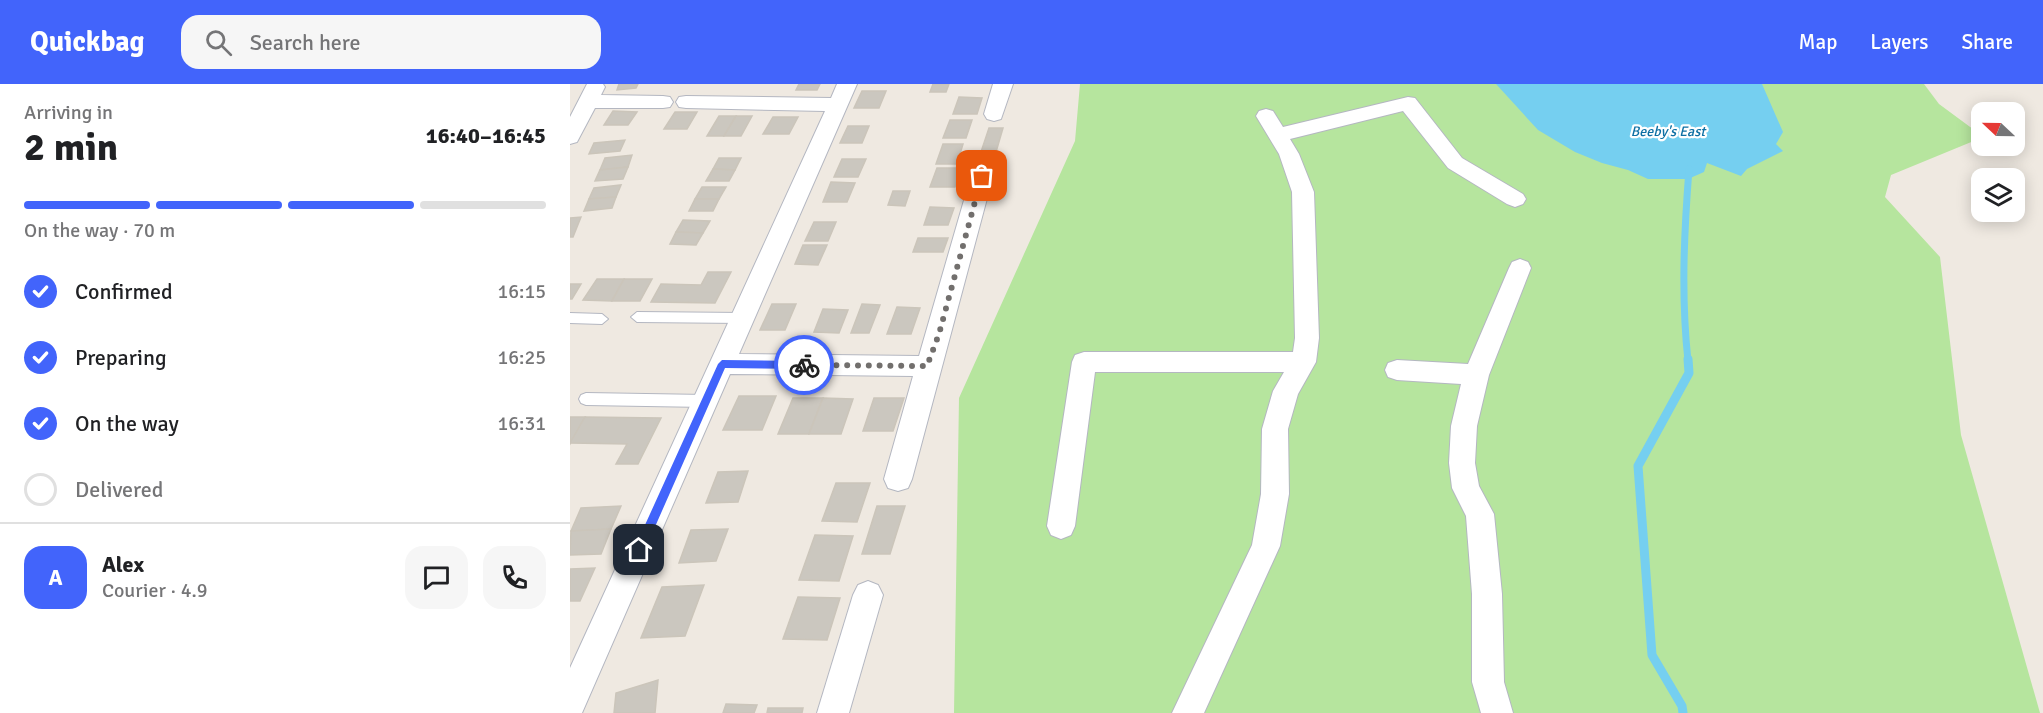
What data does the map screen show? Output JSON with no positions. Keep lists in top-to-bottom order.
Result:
{
  "water": ["Beeby's East"],
  "north": "left",
  "page": {
    "header": "Quickbag",
    "search": "Search here",
    "nav": ["Map", "Layers", "Share"],
    "heading": ["2 min", "Arriving in", "16:40–16:45"],
    "panel": ["Alex", "Courier · 4.9"],
    "bar": "On the way · 70 m",
    "list": [
      ["Confirmed", "16:15"],
      ["Preparing", "16:25"],
      ["On the way", "16:31"],
      "Delivered"
    ],
    "round": "A"
  }
}
